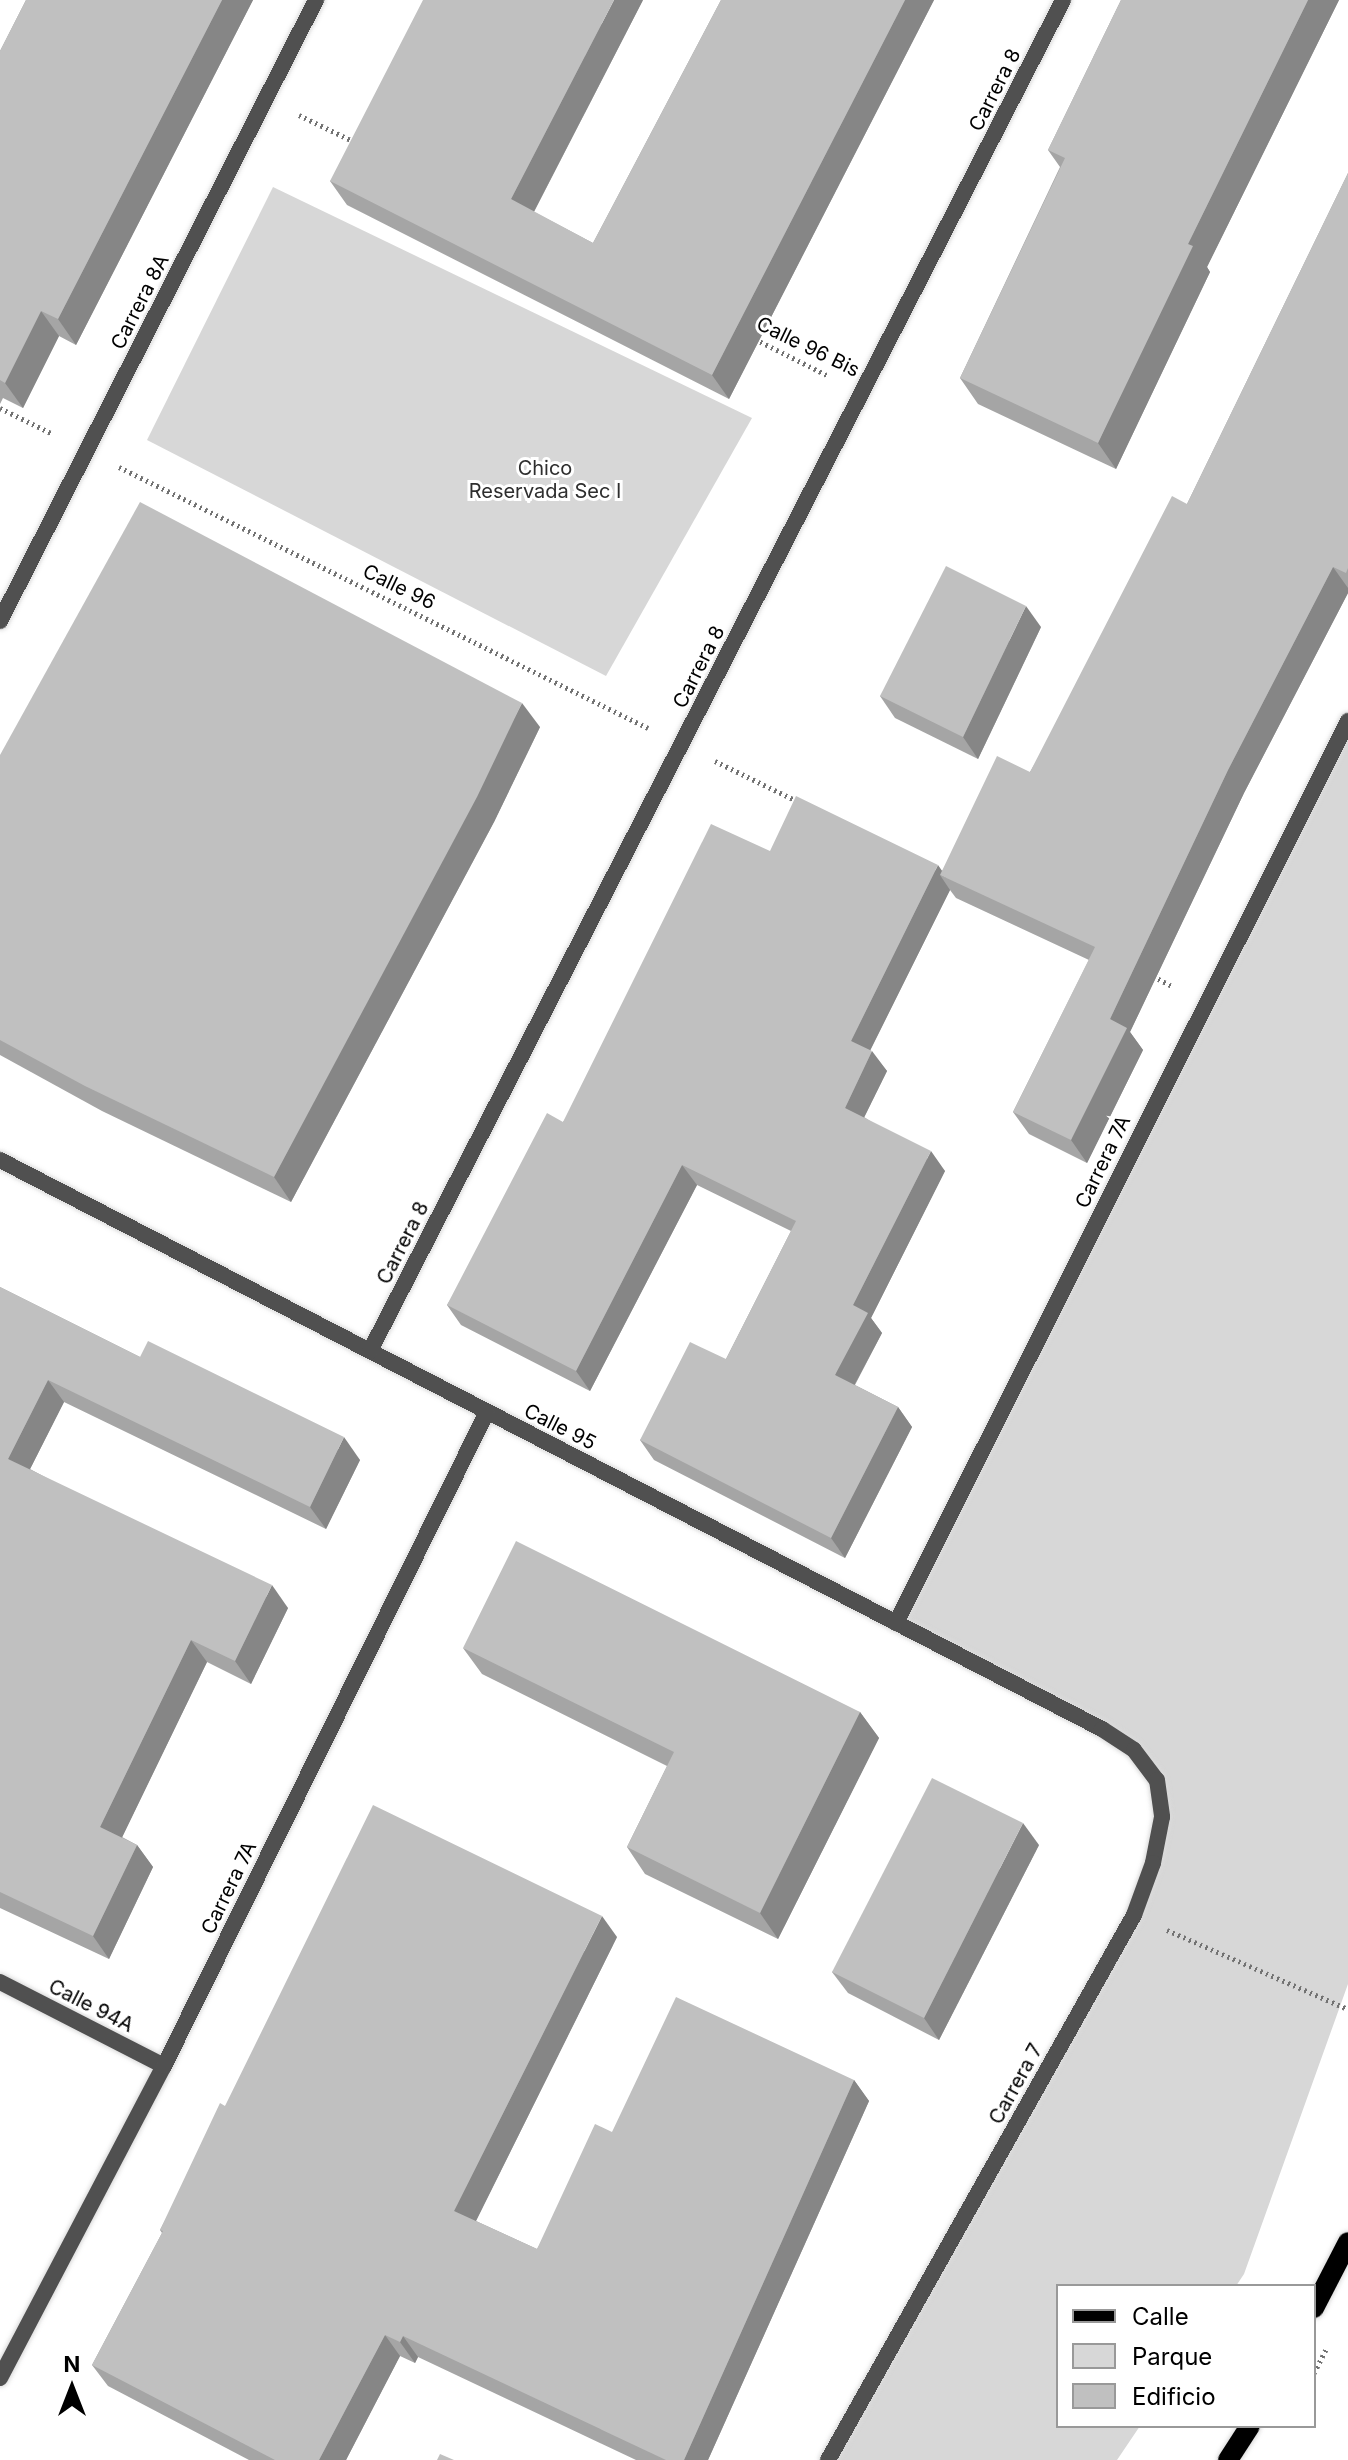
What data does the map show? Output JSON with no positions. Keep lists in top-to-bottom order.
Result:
{
  "streets": {
    "street": [
      "Carrera 8",
      "Carrera 8A",
      "Carrera 7A",
      "Calle 95",
      "Calle 94A",
      "Carrera 7"
    ],
    "path": ["Calle 96 Bis", "Calle 96"]
  },
  "crossings": [
    ["Carrera 8", "Calle 96 Bis"],
    ["Carrera 8", "Calle 95"],
    ["Carrera 7A", "Calle 95"],
    ["Carrera 7A", "Calle 94A"],
    ["Calle 95", "Carrera 7"]
  ],
  "parks": ["Chico Reservada Sec I"],
  "legend": ["Calle", "Parque", "Edificio"],
  "north": "top"
}
